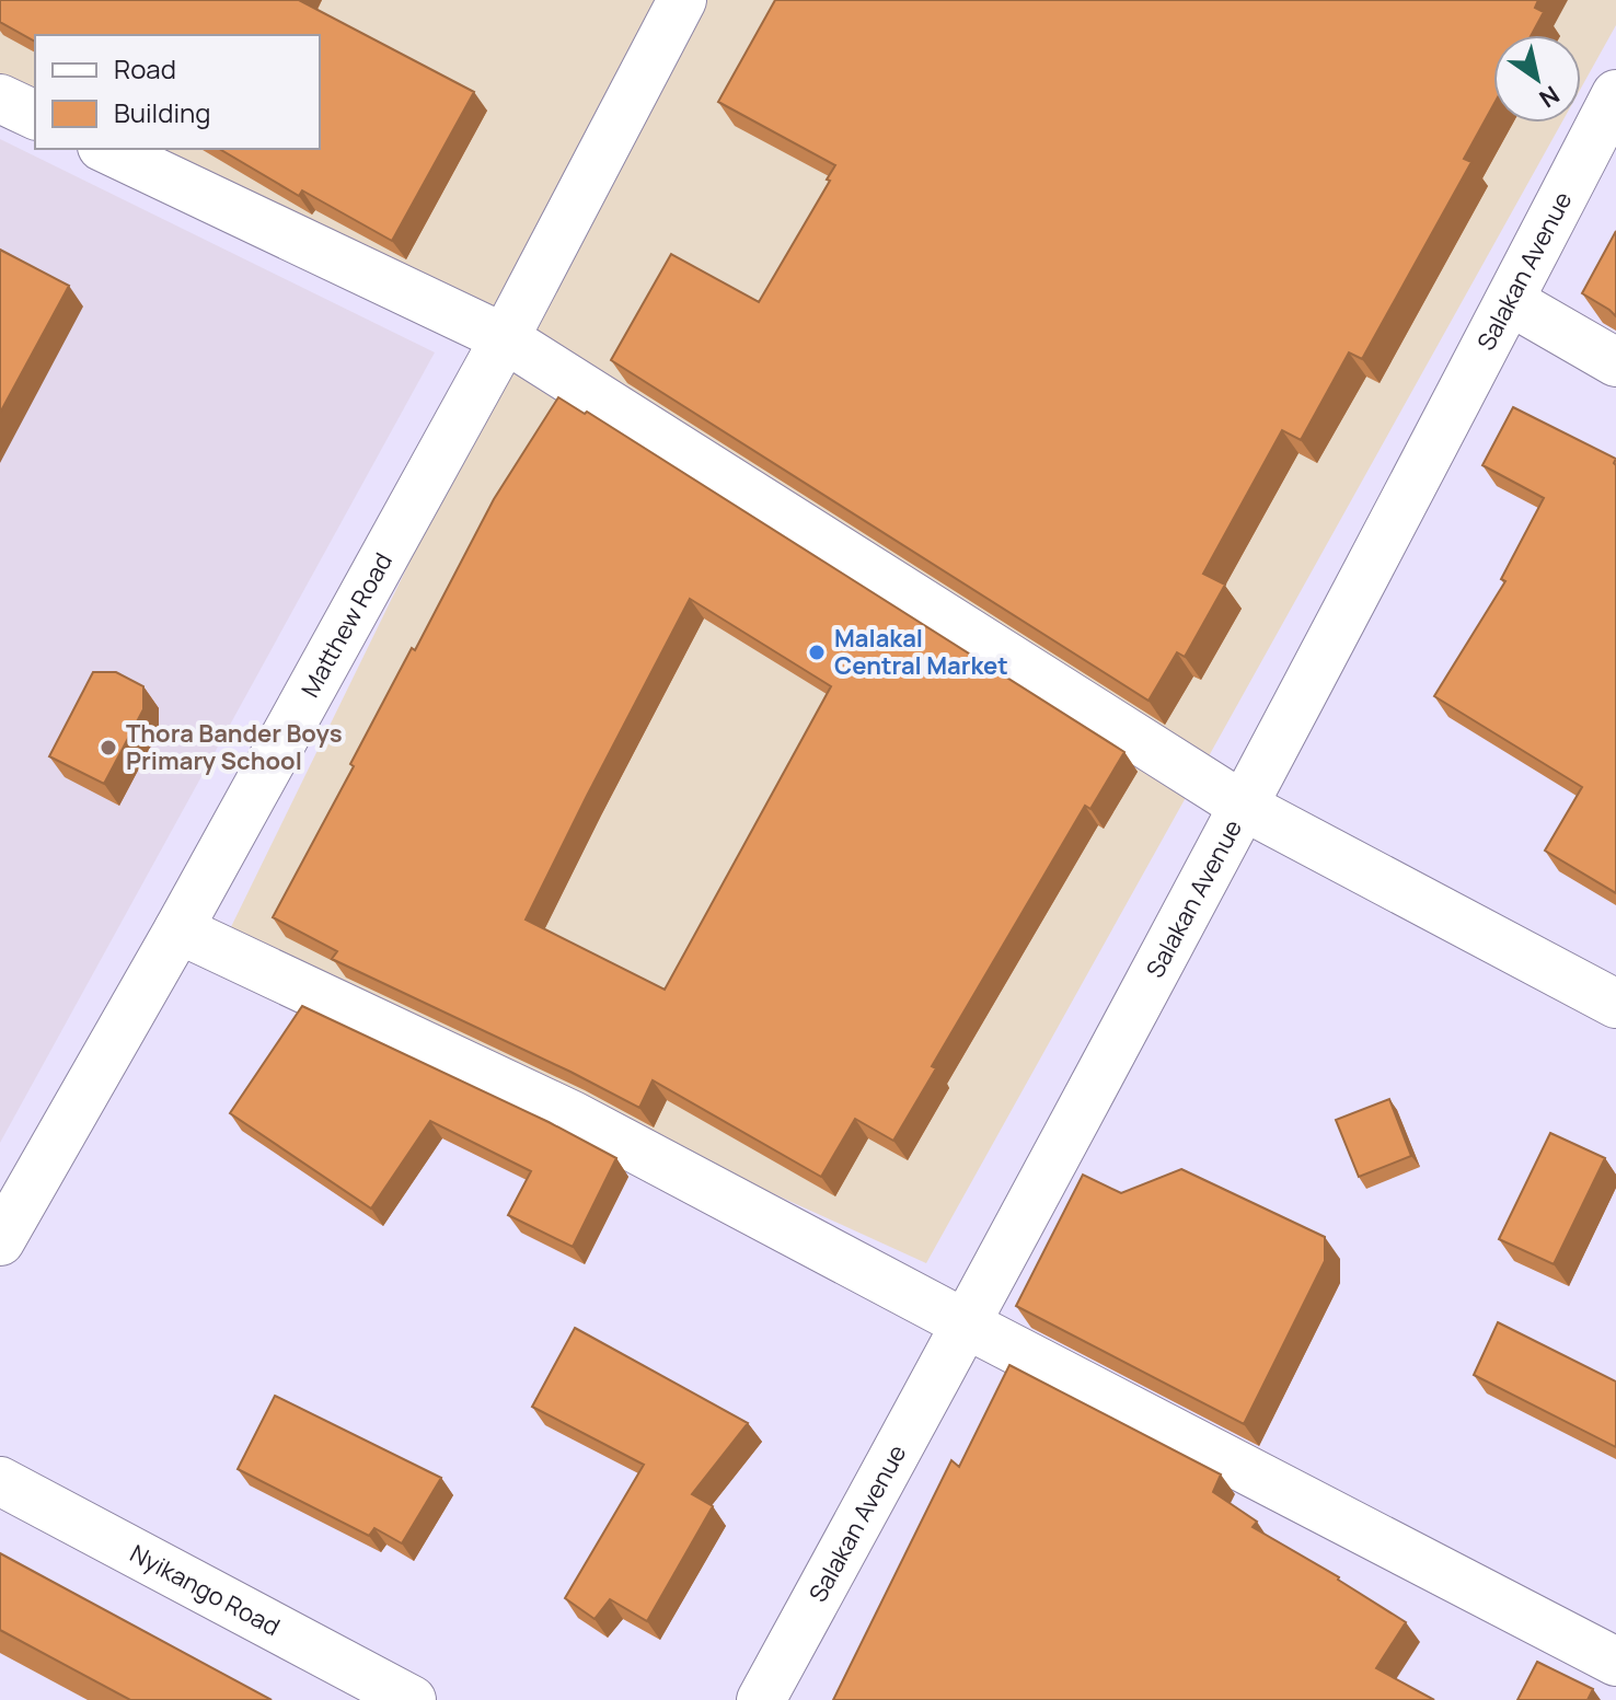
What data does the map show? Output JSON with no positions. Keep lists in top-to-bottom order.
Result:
{
  "streets": {
    "street": ["Salakan Avenue", "Matthew Road", "Nyikango Road"]
  },
  "places": ["Malakal Central Market", "Thora Bander Boys Primary School"],
  "legend": ["Road", "Building"],
  "north": "bottom right"
}
